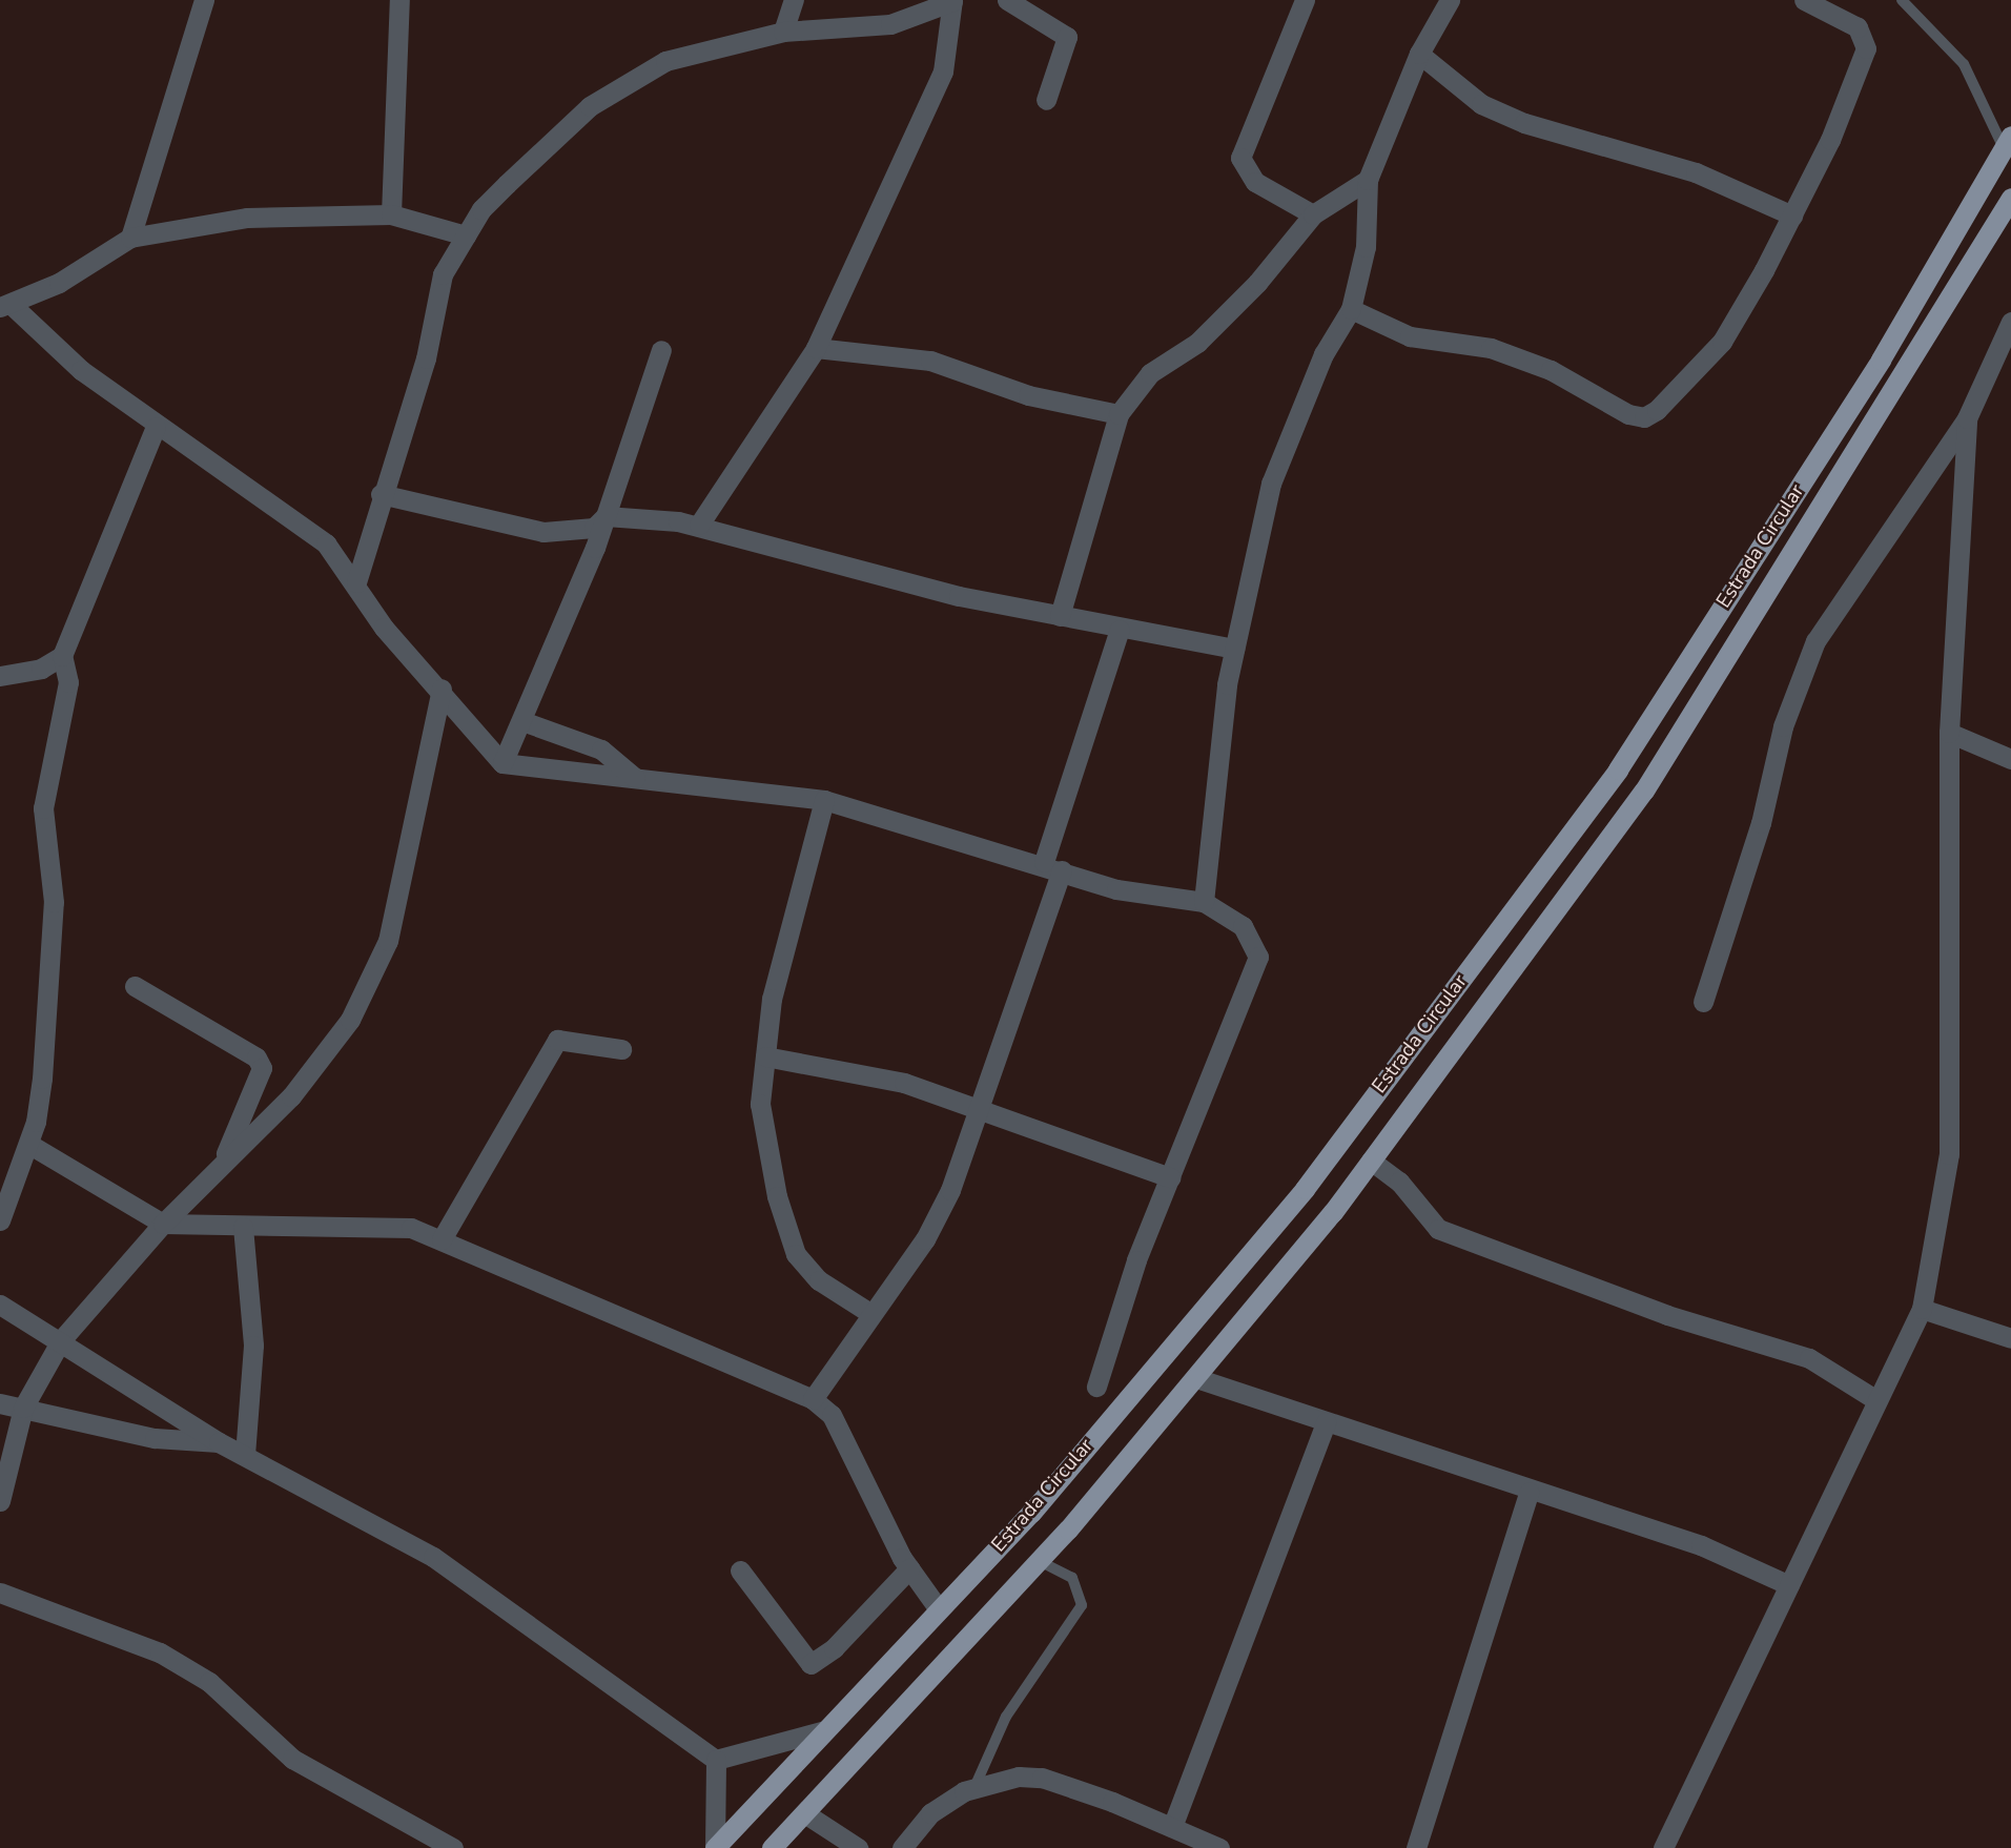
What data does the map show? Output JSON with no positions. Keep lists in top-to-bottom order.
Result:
{
  "streets": {
    "main road": ["Estrada Circular"]
  }
}
